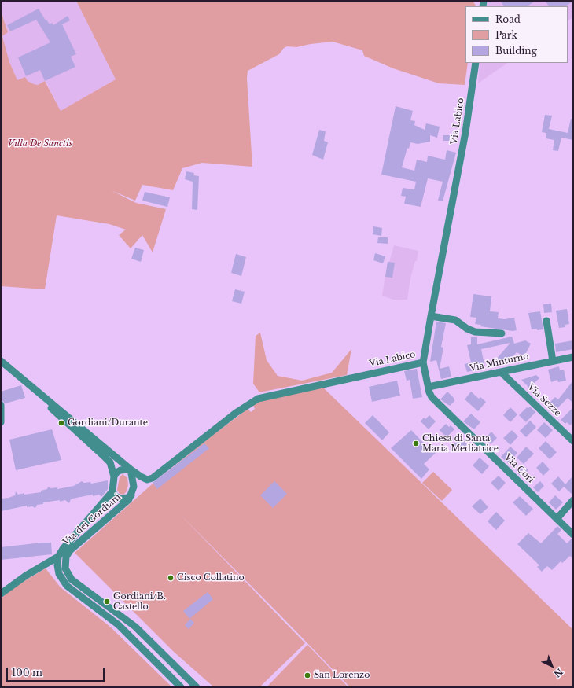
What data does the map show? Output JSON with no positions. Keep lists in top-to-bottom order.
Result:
{
  "streets": {
    "street": [
      "Via Labico",
      "Via Minturno",
      "Via Sezze",
      "Via Cori",
      "Via dei Gordiani"
    ]
  },
  "crossings": [
    ["Via Labico", "Via Cori"],
    ["Via Labico", "Via dei Gordiani"],
    ["Via Minturno", "Via Sezze"],
    ["Via Minturno", "Via Cori"]
  ],
  "parks": ["Villa De Sanctis"],
  "places": [
    "Gordiani/Durante",
    "Chiesa di Santa Maria Mediatrice",
    "Cisco Collatino",
    "Gordiani/B. Castello",
    "San Lorenzo"
  ],
  "legend": ["Road", "Park", "Building"],
  "scale_bar": "100 m",
  "north": "bottom right"
}
